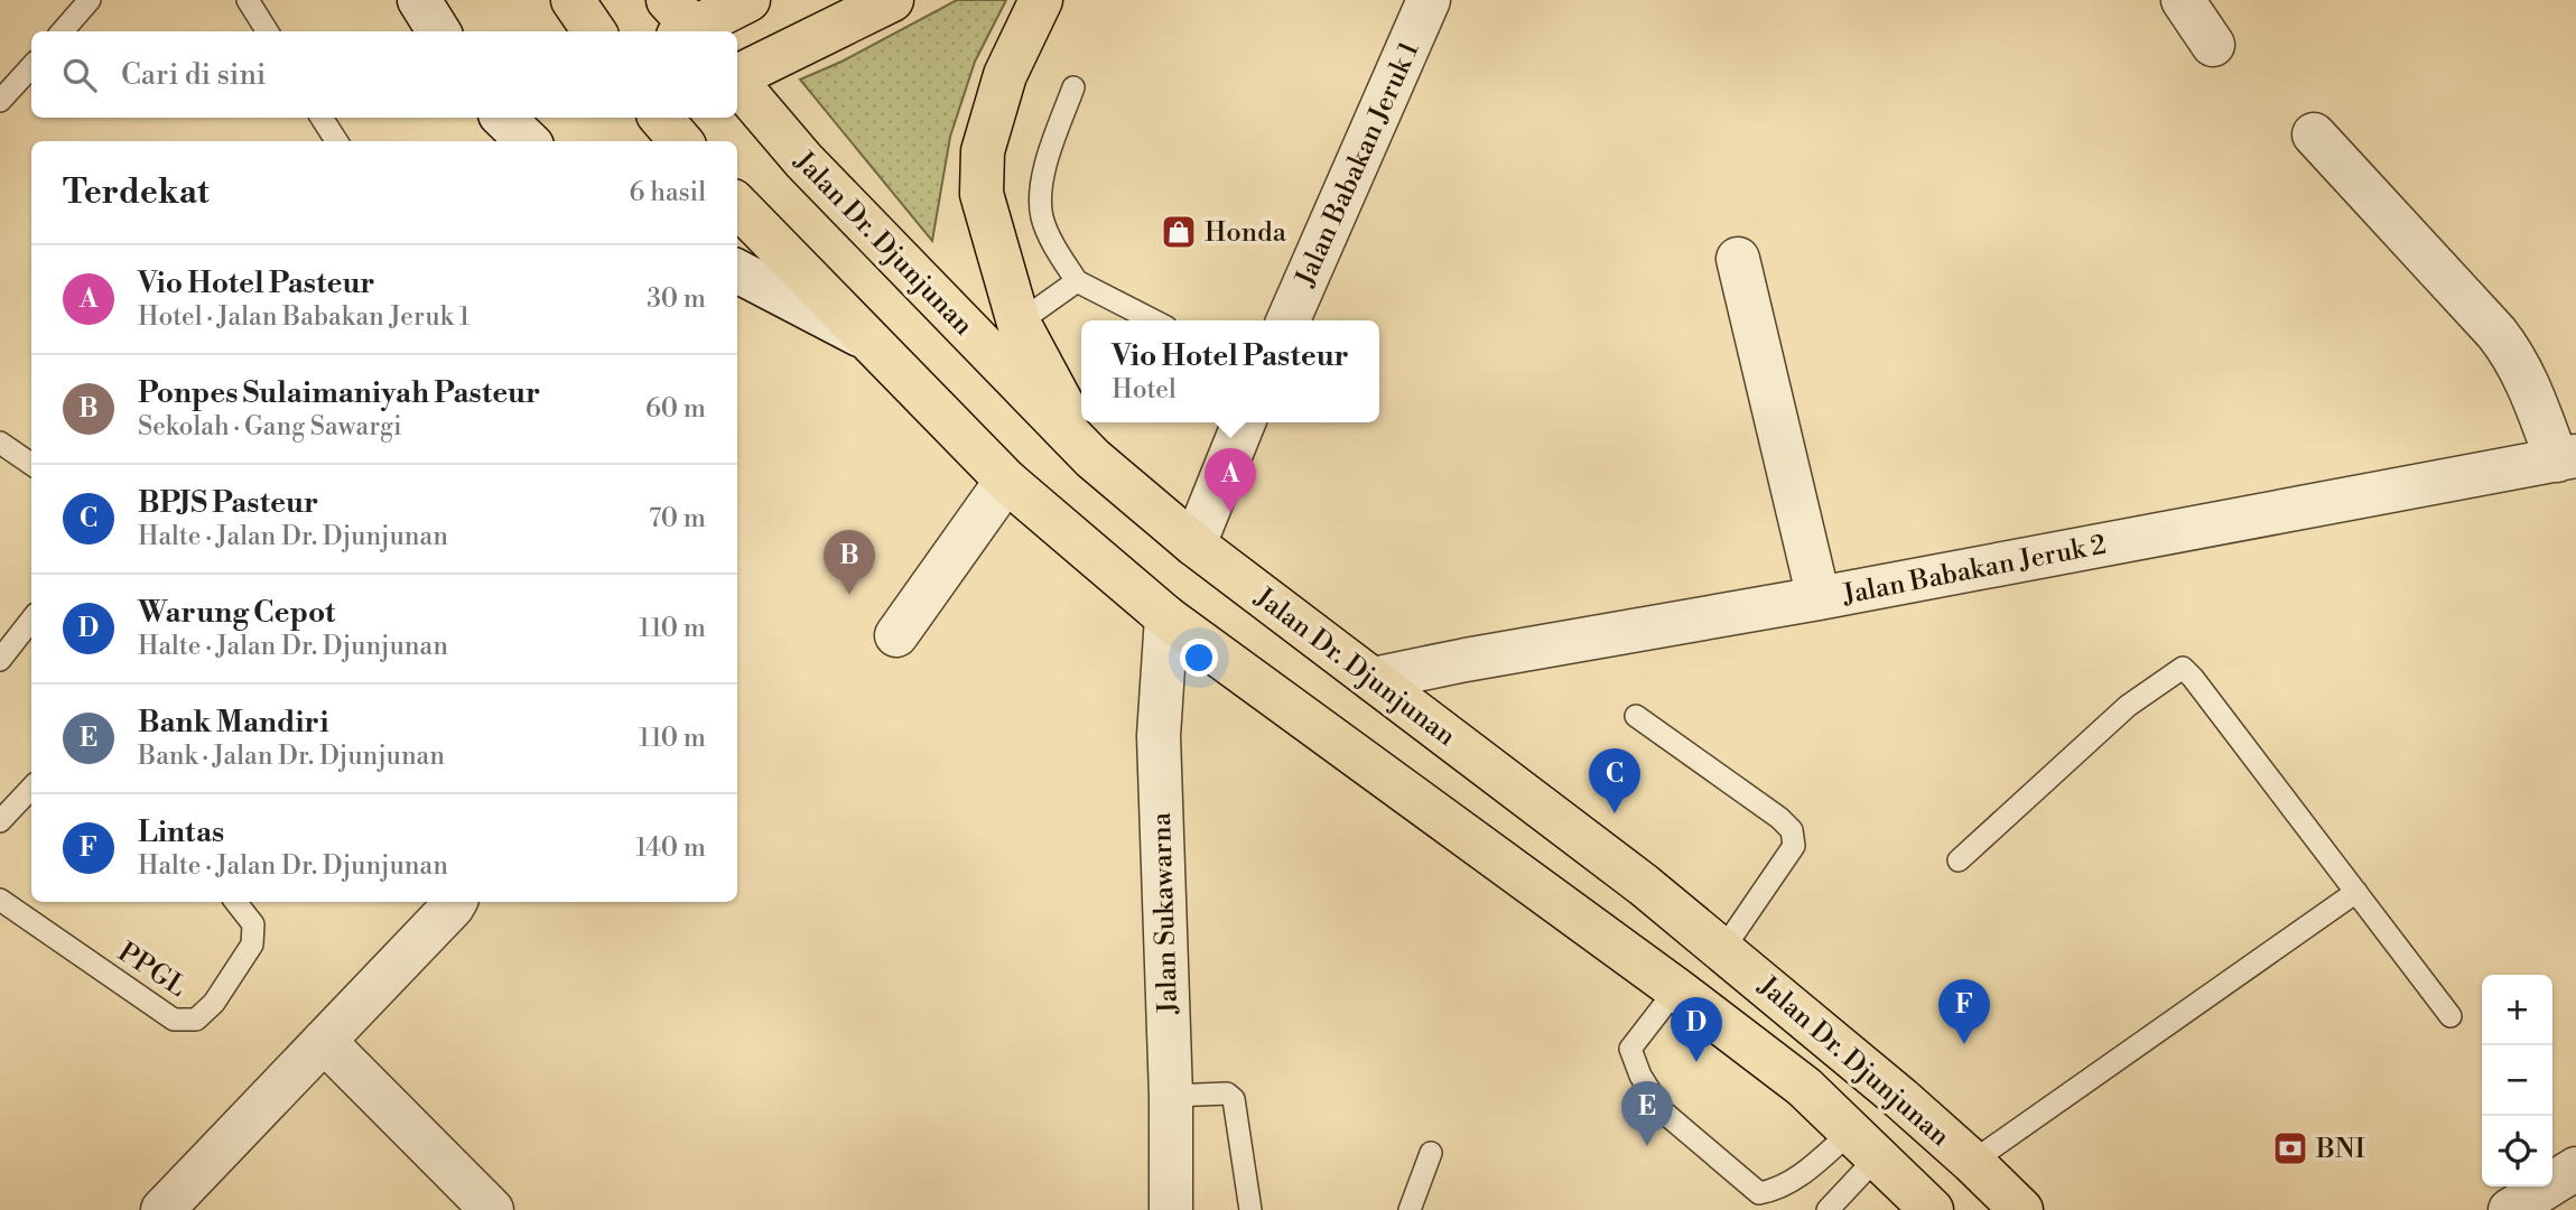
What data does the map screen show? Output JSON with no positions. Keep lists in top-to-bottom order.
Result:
{
  "streets": {
    "main road": ["Jalan Dr. Djunjunan"],
    "street": ["Jalan Babakan Jeruk 1", "Jalan Babakan Jeruk 2", "Jalan Sukawarna"],
    "lane": ["PPGL"]
  },
  "crossings": [
    ["Jalan Dr. Djunjunan", "Jalan Babakan Jeruk 2"],
    ["Jalan Dr. Djunjunan", "Jalan Sukawarna"]
  ],
  "places": {
    "shop": ["Honda"],
    "bank": ["BNI"]
  },
  "page": {
    "search": "Cari di sini",
    "heading": ["Terdekat", "6 hasil"],
    "list": [
      {
        "mark": "A",
        "name": "Vio Hotel Pasteur",
        "note": "Hotel · Jalan Babakan Jeruk 1",
        "value": "30 m"
      },
      {
        "mark": "B",
        "name": "Ponpes Sulaimaniyah Pasteur",
        "note": "Sekolah · Gang Sawargi",
        "value": "60 m"
      },
      {
        "mark": "C",
        "name": "BPJS Pasteur",
        "note": "Halte · Jalan Dr. Djunjunan",
        "value": "70 m"
      },
      {
        "mark": "D",
        "name": "Warung Cepot",
        "note": "Halte · Jalan Dr. Djunjunan",
        "value": "110 m"
      },
      {
        "mark": "E",
        "name": "Bank Mandiri",
        "note": "Bank · Jalan Dr. Djunjunan",
        "value": "110 m"
      },
      {
        "mark": "F",
        "name": "Lintas",
        "note": "Halte · Jalan Dr. Djunjunan",
        "value": "140 m"
      }
    ],
    "popup": ["Vio Hotel Pasteur", "Hotel"],
    "pins": [
      "A",
      "B",
      "C",
      "F",
      "D",
      "E"
    ],
    "map_buttons": ["+", "−"]
  }
}
